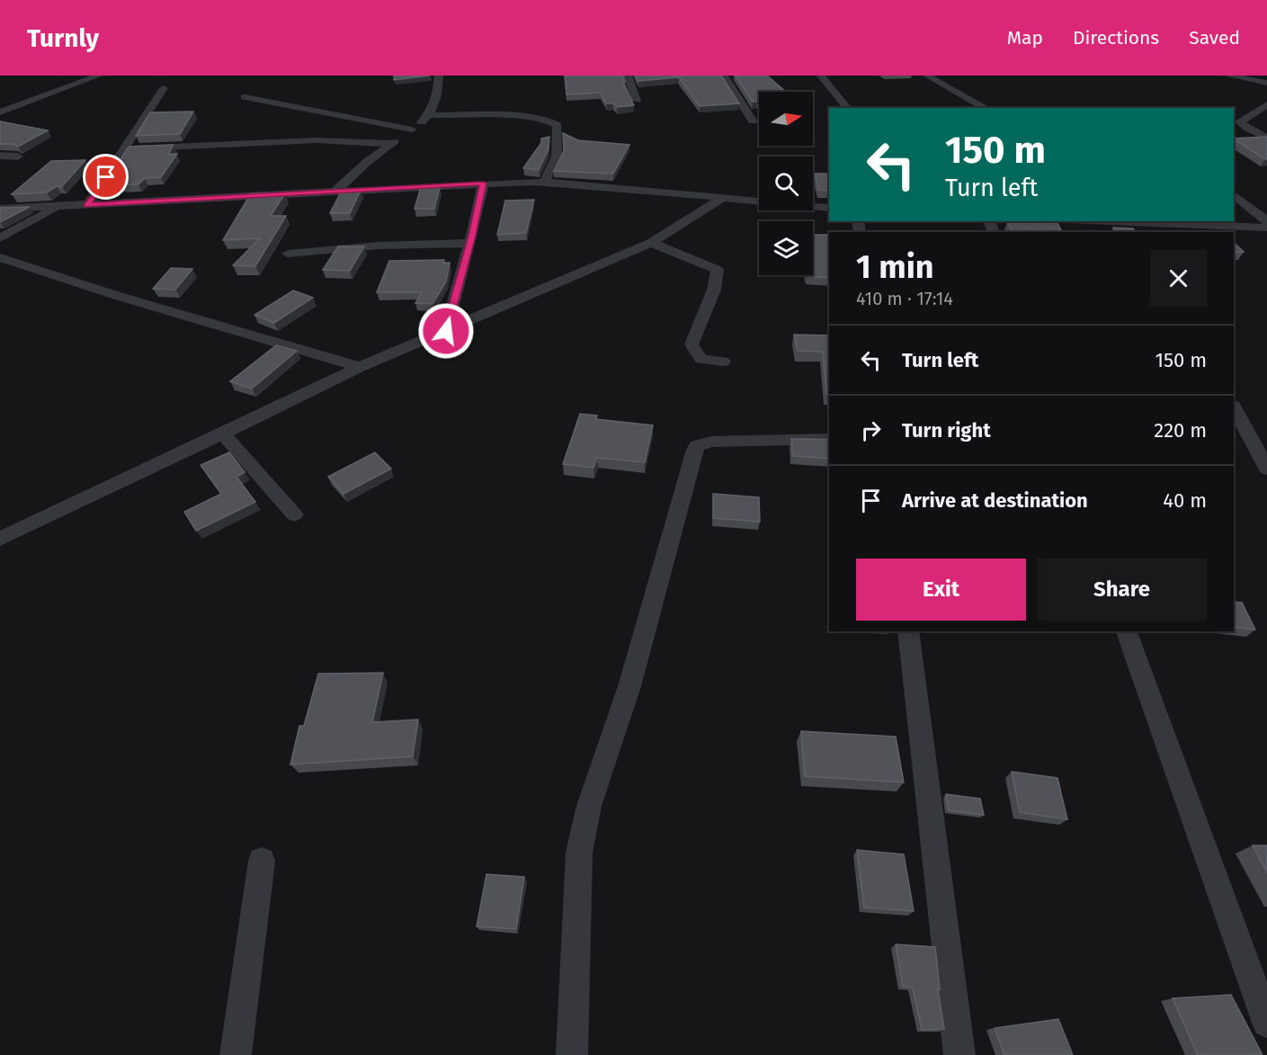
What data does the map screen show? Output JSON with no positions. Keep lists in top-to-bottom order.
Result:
{
  "north": "right",
  "page": {
    "header": "Turnly",
    "nav": ["Map", "Directions", "Saved"],
    "turn": ["150 m", "Turn left"],
    "heading": ["1 min", "410 m · 17:14"],
    "list": [
      {
        "name": "Turn left",
        "value": "150 m"
      },
      {
        "name": "Turn right",
        "value": "220 m"
      },
      {
        "name": "Arrive at destination",
        "value": "40 m"
      }
    ],
    "buttons": ["Exit", "Share"]
  }
}
